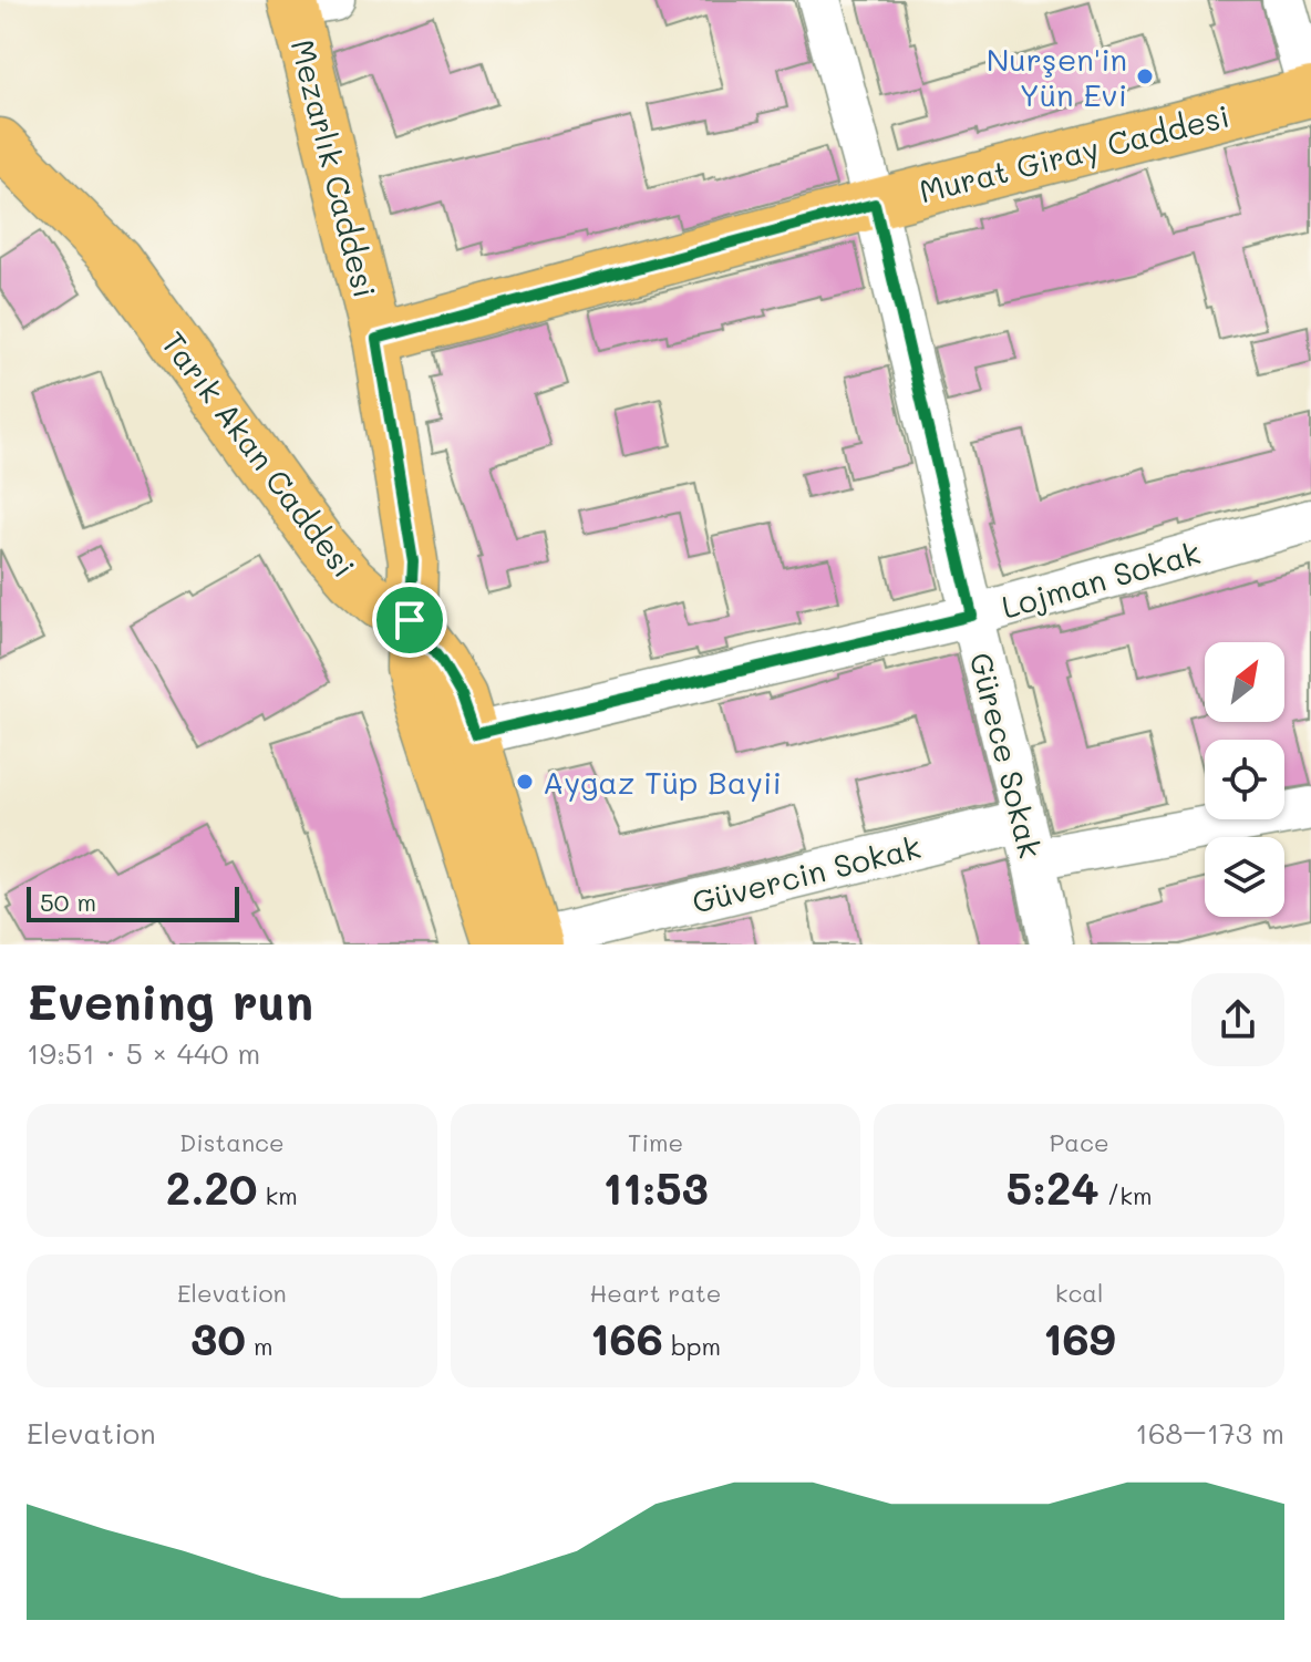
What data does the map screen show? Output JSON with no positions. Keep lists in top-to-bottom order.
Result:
{
  "streets": {
    "main road": ["Murat Giray Caddesi", "Mezarlık Caddesi", "Tarık Akan Caddesi"],
    "street": ["Lojman Sokak", "Gürece Sokak", "Güvercin Sokak"]
  },
  "crossings": [
    ["Murat Giray Caddesi", "Mezarlık Caddesi"],
    ["Murat Giray Caddesi", "Gürece Sokak"],
    ["Mezarlık Caddesi", "Tarık Akan Caddesi"],
    ["Lojman Sokak", "Gürece Sokak"],
    ["Gürece Sokak", "Güvercin Sokak"]
  ],
  "places": ["Nurşen'in Yün Evi", "Aygaz Tüp Bayii"],
  "scale_bar": "50 m",
  "north": "top right",
  "page": {
    "scale": "50 m",
    "heading": ["Evening run", "19:51 · 5 × 440 m"],
    "stats": [
      ["Distance", "2.20 km"],
      ["Time", "11:53"],
      ["Pace", "5:24 /km"],
      ["Elevation", "30 m"],
      ["Heart rate", "166 bpm"],
      ["kcal", "169"]
    ],
    "chart": ["Elevation", "168–173 m"]
  }
}
